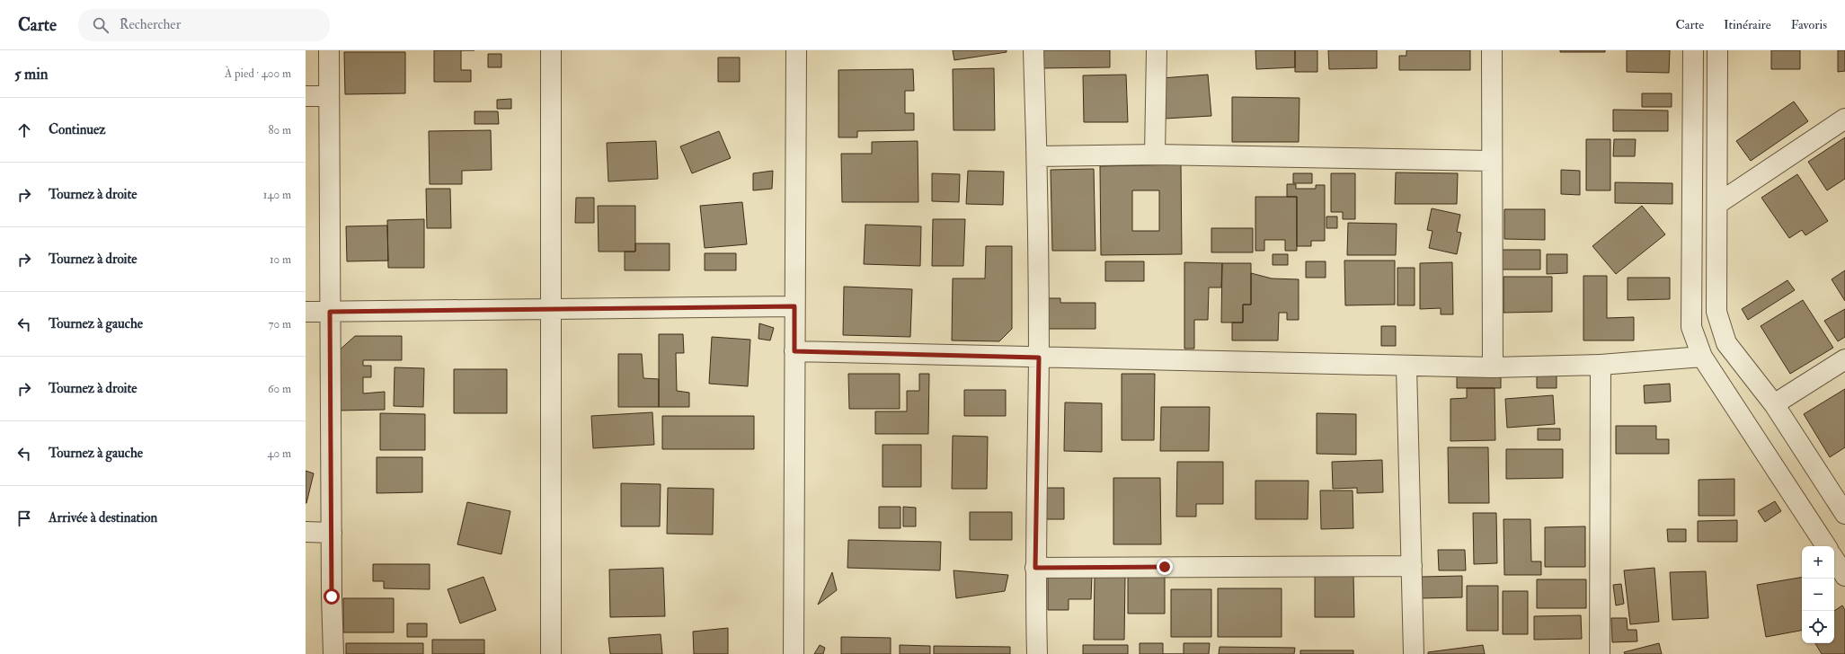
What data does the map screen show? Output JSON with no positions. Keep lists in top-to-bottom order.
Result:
{
  "page": {
    "header": "Carte",
    "search": "Rechercher",
    "nav": ["Carte", "Itinéraire", "Favoris"],
    "heading": ["5 min", "À pied · 400 m"],
    "list": [
      ["Continuez", "80 m"],
      ["Tournez à droite", "140 m"],
      ["Tournez à droite", "10 m"],
      ["Tournez à gauche", "70 m"],
      ["Tournez à droite", "60 m"],
      ["Tournez à gauche", "40 m"],
      "Arrivée à destination"
    ],
    "map_buttons": ["+", "−"]
  }
}
